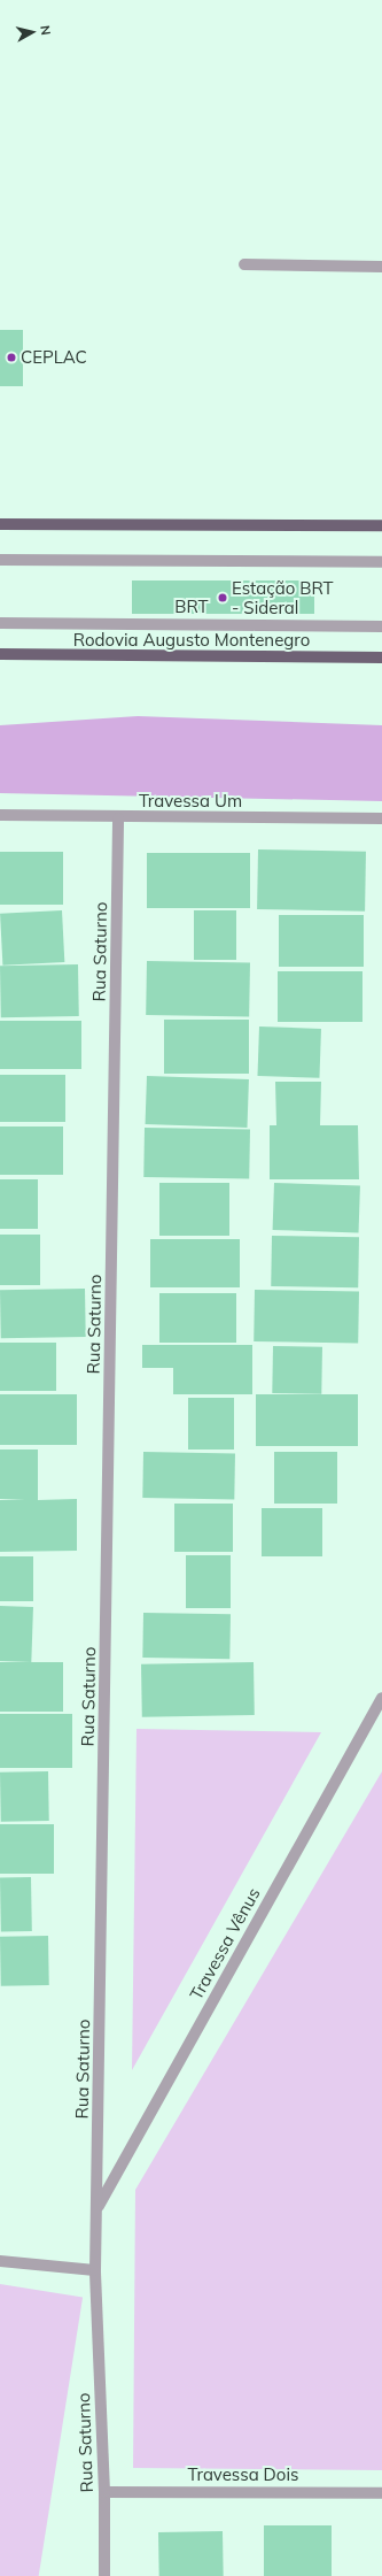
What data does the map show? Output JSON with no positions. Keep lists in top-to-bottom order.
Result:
{
  "streets": {
    "main road": ["Rodovia Augusto Montenegro"],
    "street": [
      "BRT",
      "Travessa Um",
      "Rua Saturno",
      "Travessa Vênus",
      "Travessa Dois"
    ]
  },
  "crossings": [
    ["Travessa Um", "Rua Saturno"],
    ["Rua Saturno", "Travessa Vênus"],
    ["Rua Saturno", "Travessa Dois"]
  ],
  "places": ["CEPLAC", "Estação BRT - Sideral"],
  "north": "right"
}
